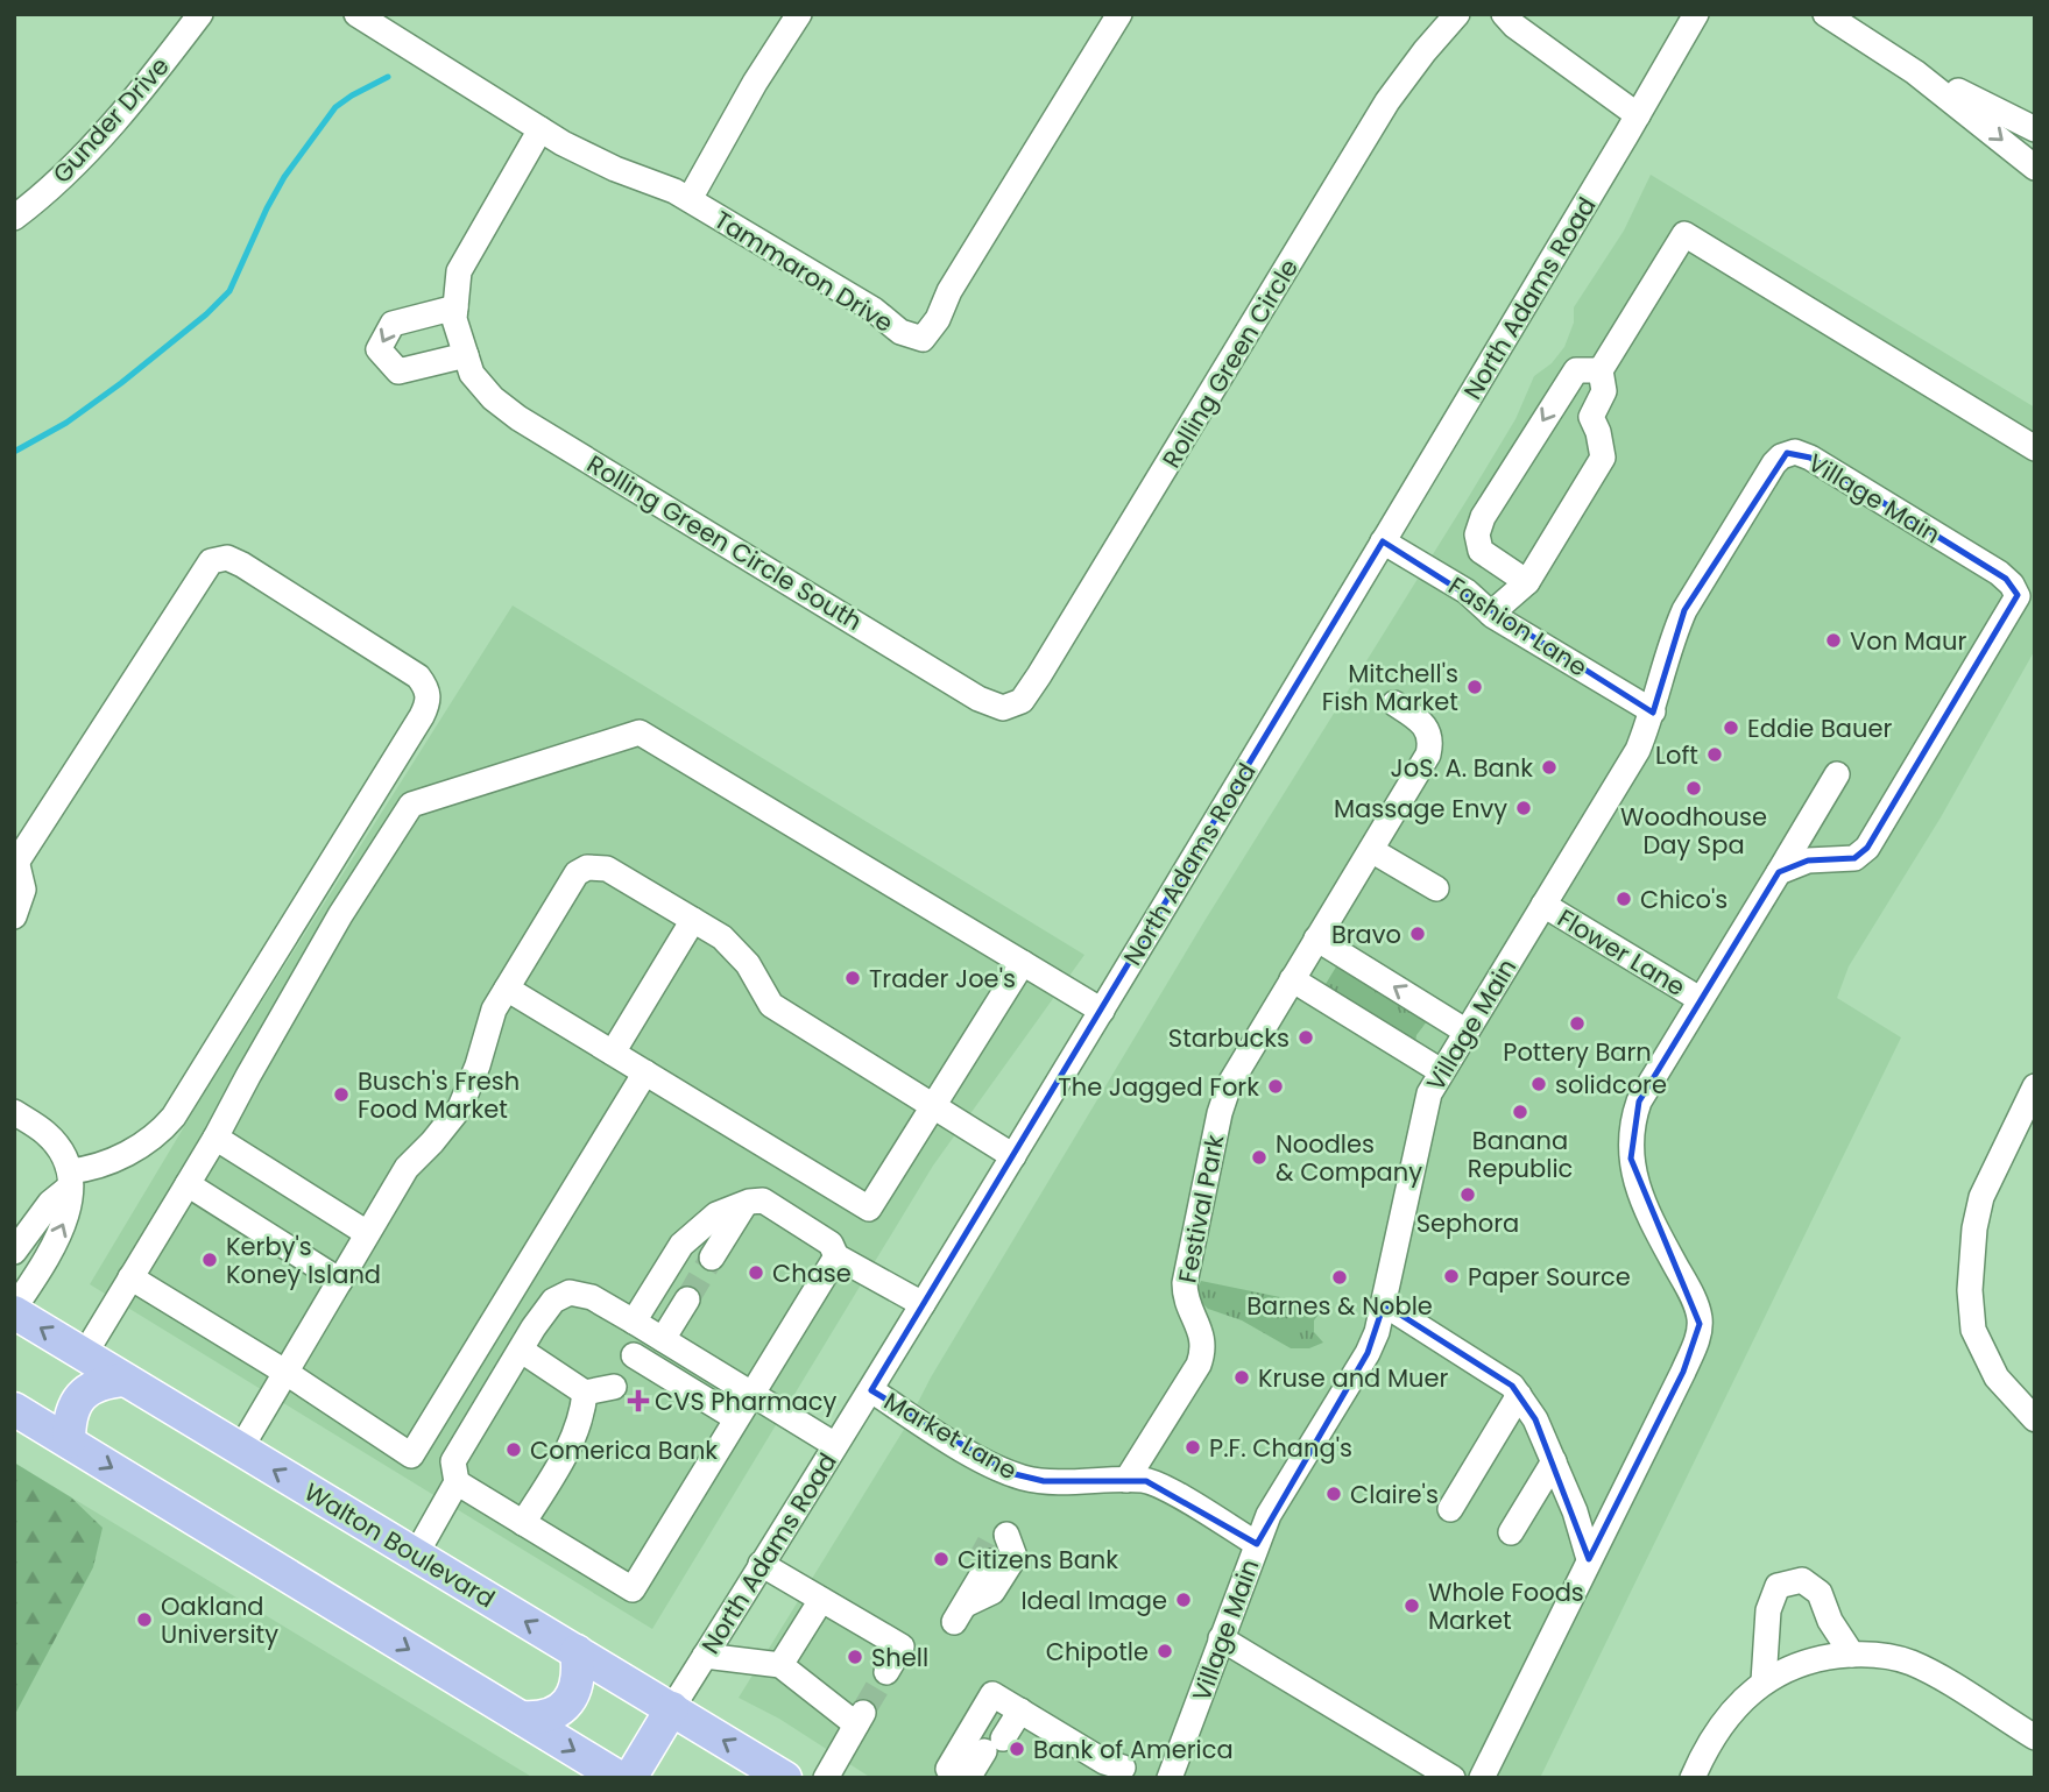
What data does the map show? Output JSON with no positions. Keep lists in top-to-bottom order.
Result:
{
  "streets": {
    "main road": ["Walton Boulevard"],
    "street": [
      "Gunder Drive",
      "Tammaron Drive",
      "North Adams Road",
      "Rolling Green Circle",
      "Village Main",
      "Rolling Green Circle South",
      "Fashion Lane",
      "Flower Lane",
      "Festival Park",
      "Market Lane"
    ]
  },
  "crossings": [
    ["Tammaron Drive", "Rolling Green Circle South"],
    ["North Adams Road", "Fashion Lane"],
    ["North Adams Road", "Market Lane"],
    ["North Adams Road", "Walton Boulevard"],
    ["Rolling Green Circle", "Rolling Green Circle South"],
    ["Village Main", "Fashion Lane"],
    ["Village Main", "Flower Lane"],
    ["Village Main", "Market Lane"],
    ["Festival Park", "Market Lane"]
  ],
  "places": {
    "other": [
      "Von Maur",
      "Mitchell's Fish Market",
      "Eddie Bauer",
      "Loft",
      "JoS. A. Bank",
      "Woodhouse Day Spa",
      "Massage Envy",
      "Chico's",
      "Bravo",
      "Trader Joe's",
      "Pottery Barn",
      "Starbucks",
      "solidcore",
      "The Jagged Fork",
      "Busch's Fresh Food Market",
      "Banana Republic",
      "Noodles & Company",
      "Sephora",
      "Kerby's Koney Island",
      "Chase",
      "Paper Source",
      "Barnes & Noble",
      "Kruse and Muer",
      "P.F. Chang's",
      "Comerica Bank",
      "Claire's",
      "Citizens Bank",
      "Ideal Image",
      "Whole Foods Market",
      "Oakland University",
      "Chipotle",
      "Shell",
      "Bank of America"
    ],
    "health": ["CVS Pharmacy"]
  }
}
